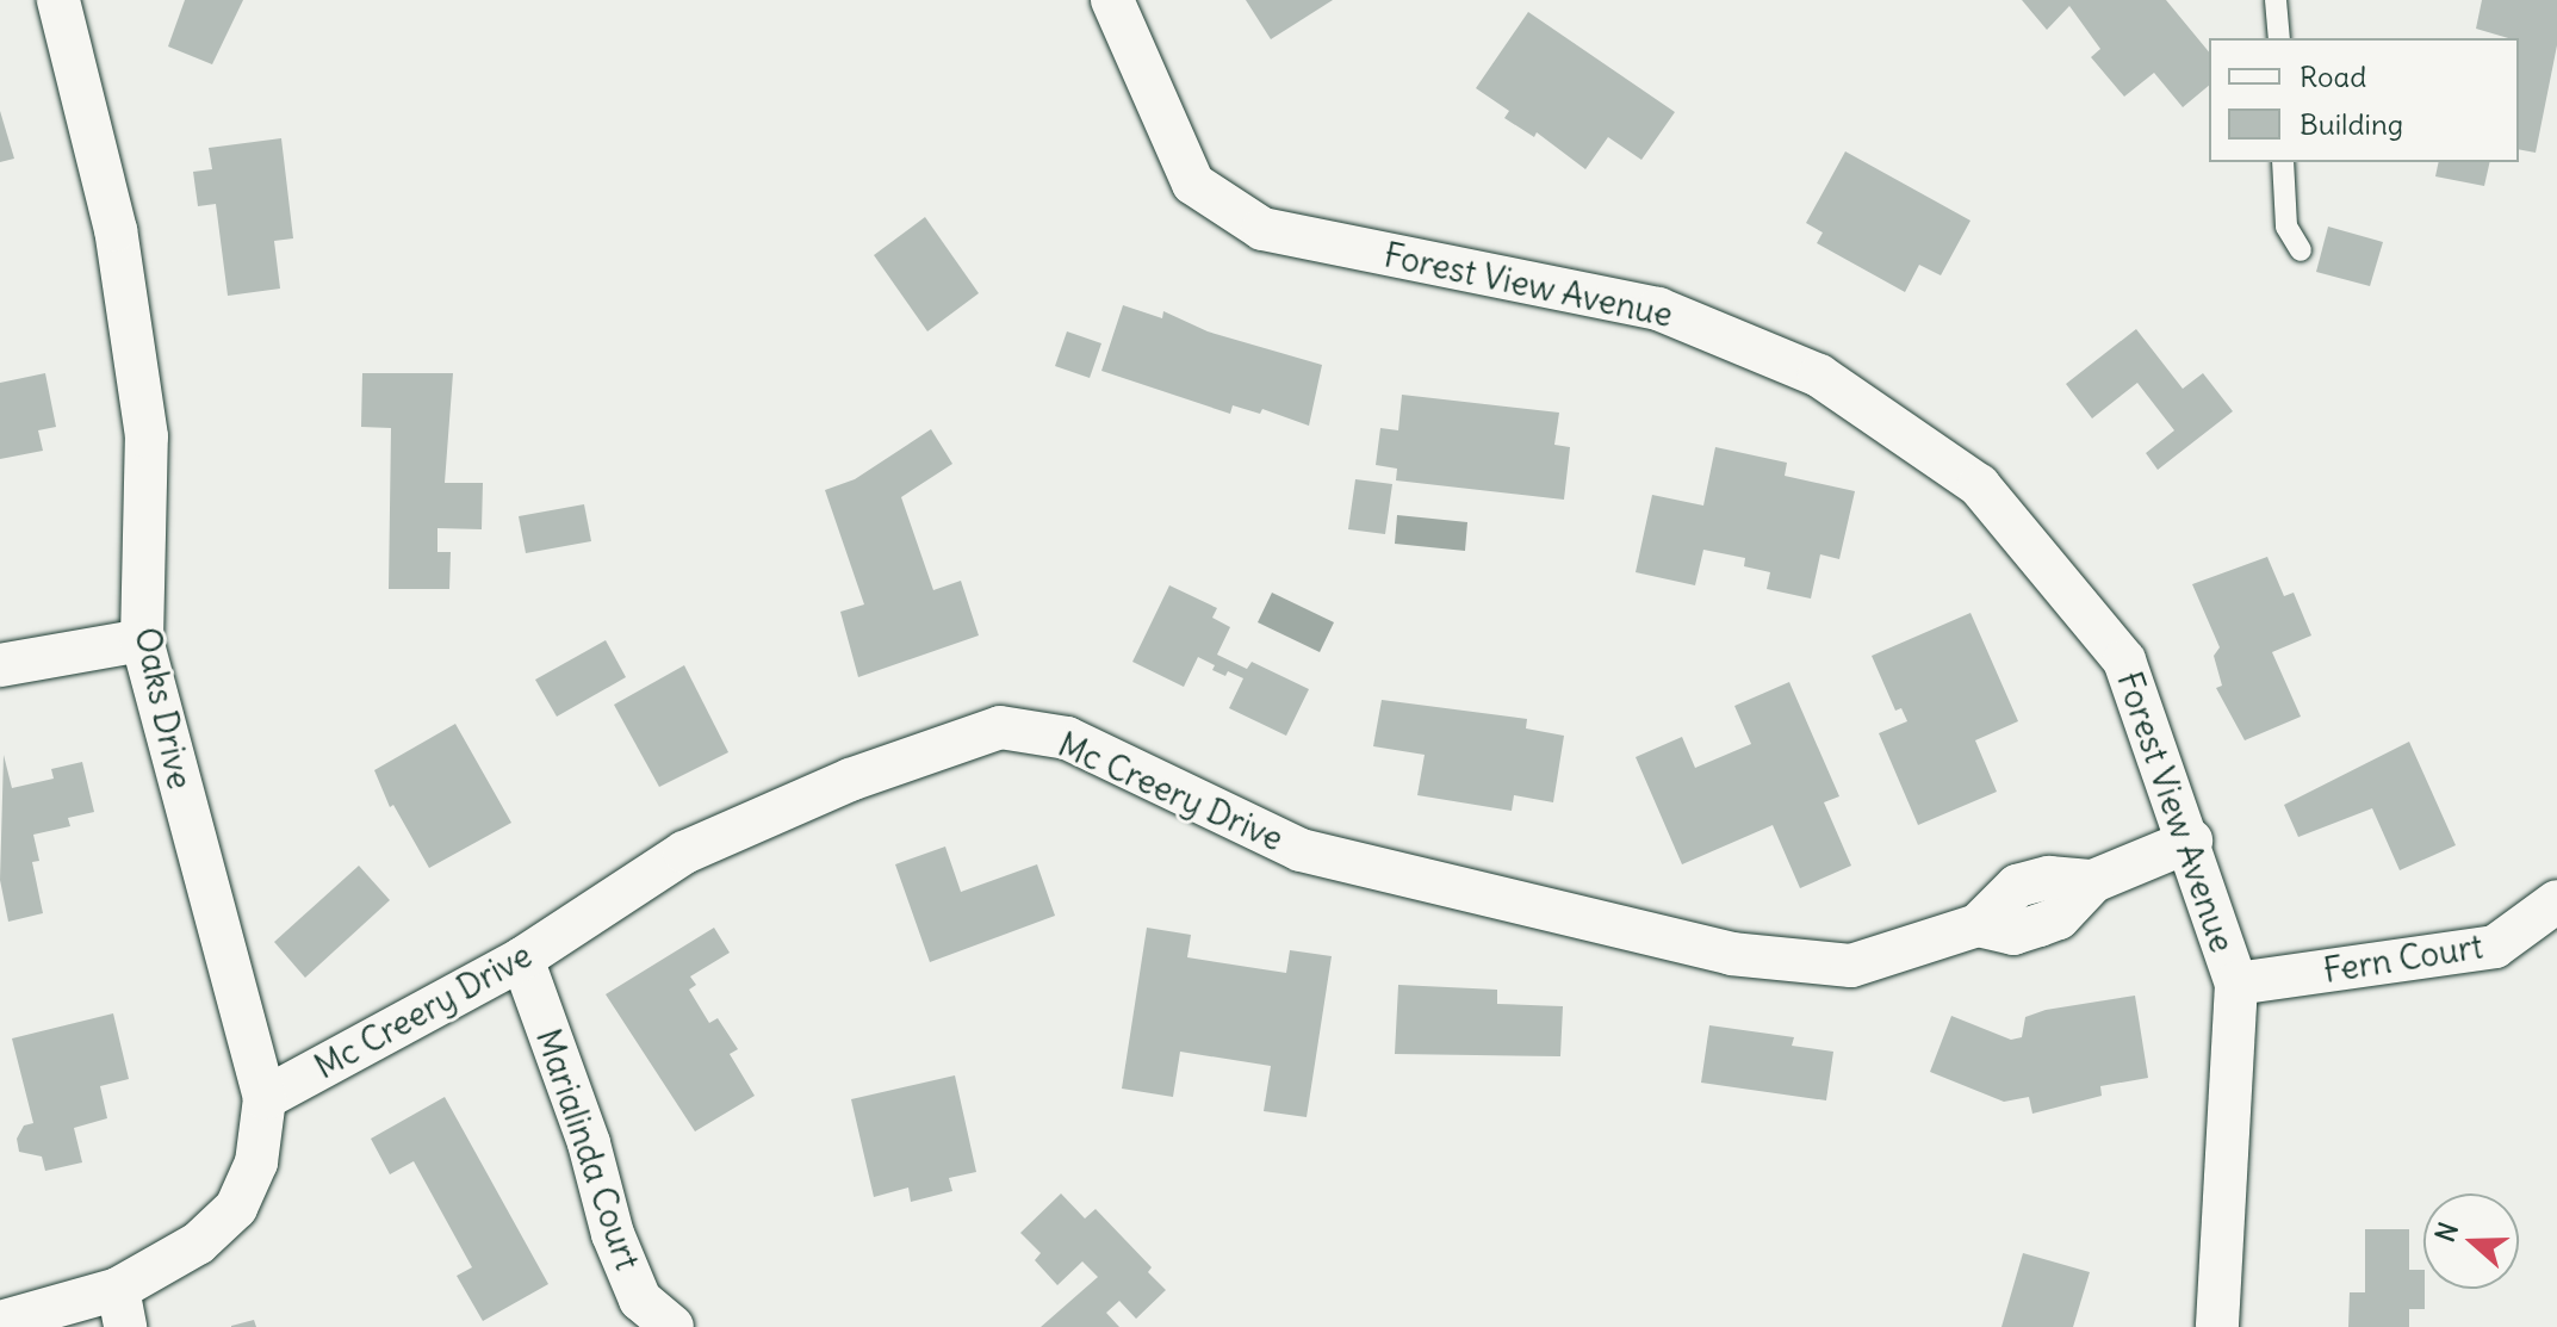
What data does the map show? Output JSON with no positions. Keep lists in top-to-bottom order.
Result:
{
  "streets": {
    "street": [
      "Forest View Avenue",
      "Oaks Drive",
      "Mc Creery Drive",
      "Fern Court",
      "Marialinda Court"
    ]
  },
  "crossings": [
    ["Forest View Avenue", "Mc Creery Drive"],
    ["Forest View Avenue", "Fern Court"],
    ["Oaks Drive", "Mc Creery Drive"],
    ["Mc Creery Drive", "Marialinda Court"]
  ],
  "legend": ["Road", "Building"],
  "north": "left"
}
